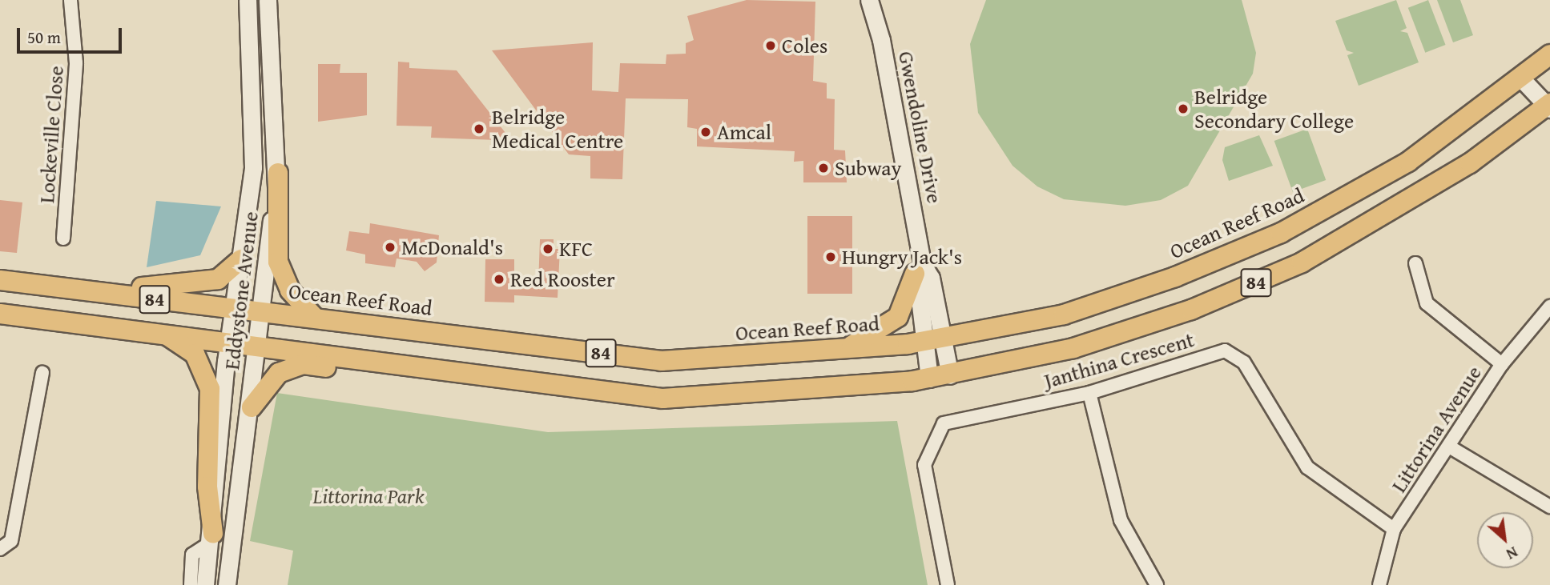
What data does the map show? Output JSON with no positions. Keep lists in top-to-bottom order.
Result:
{
  "streets": {
    "main road": [
      "Gwendoline Drive",
      "Ocean Reef Road",
      "84",
      "Eddystone Avenue"
    ],
    "street": ["Lockeville Close", "Janthina Crescent", "Littorina Avenue"]
  },
  "crossings": [
    ["Gwendoline Drive", "Ocean Reef Road"],
    ["Gwendoline Drive", "84"],
    ["Ocean Reef Road", "Eddystone Avenue"],
    ["84", "Eddystone Avenue"],
    ["Janthina Crescent", "Littorina Avenue"]
  ],
  "parks": ["Littorina Park"],
  "places": [
    "Coles",
    "Belridge Secondary College",
    "Belridge Medical Centre",
    "Amcal",
    "Subway",
    "McDonald's",
    "KFC",
    "Hungry Jack's",
    "Red Rooster"
  ],
  "scale_bar": "50 m",
  "north": "bottom right"
}
